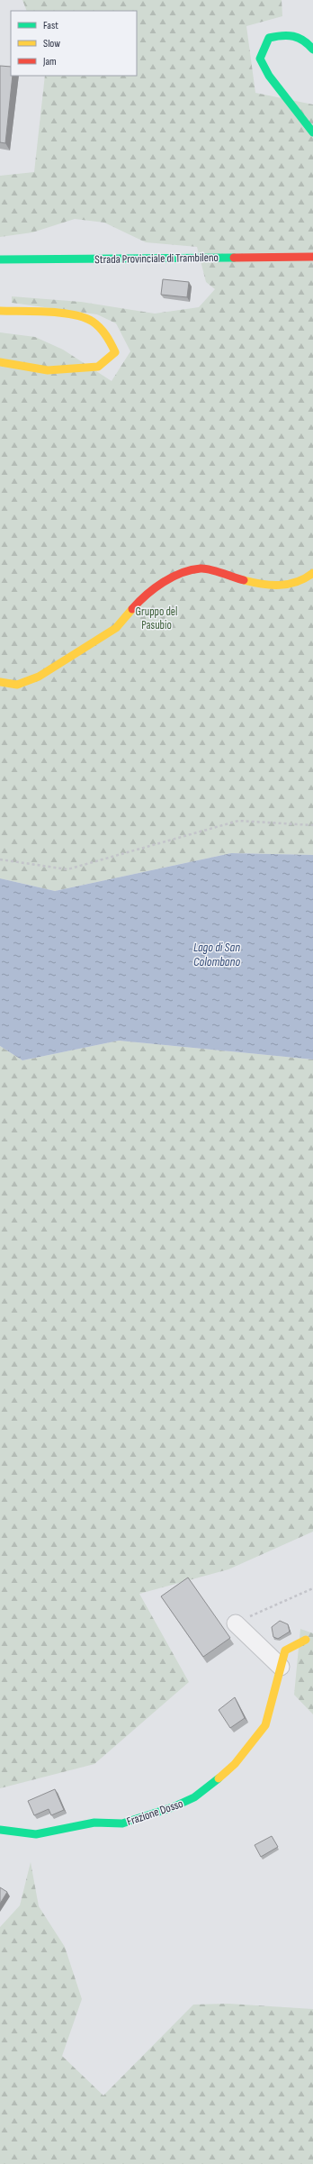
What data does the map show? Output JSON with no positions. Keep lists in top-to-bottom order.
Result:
{
  "streets": {
    "street": ["Strada Provinciale di Trambileno", "Frazione Dosso"]
  },
  "water": ["Lago di San Colombano"],
  "parks": ["Gruppo del Pasubio"],
  "legend": ["Fast", "Slow", "Jam"]
}
